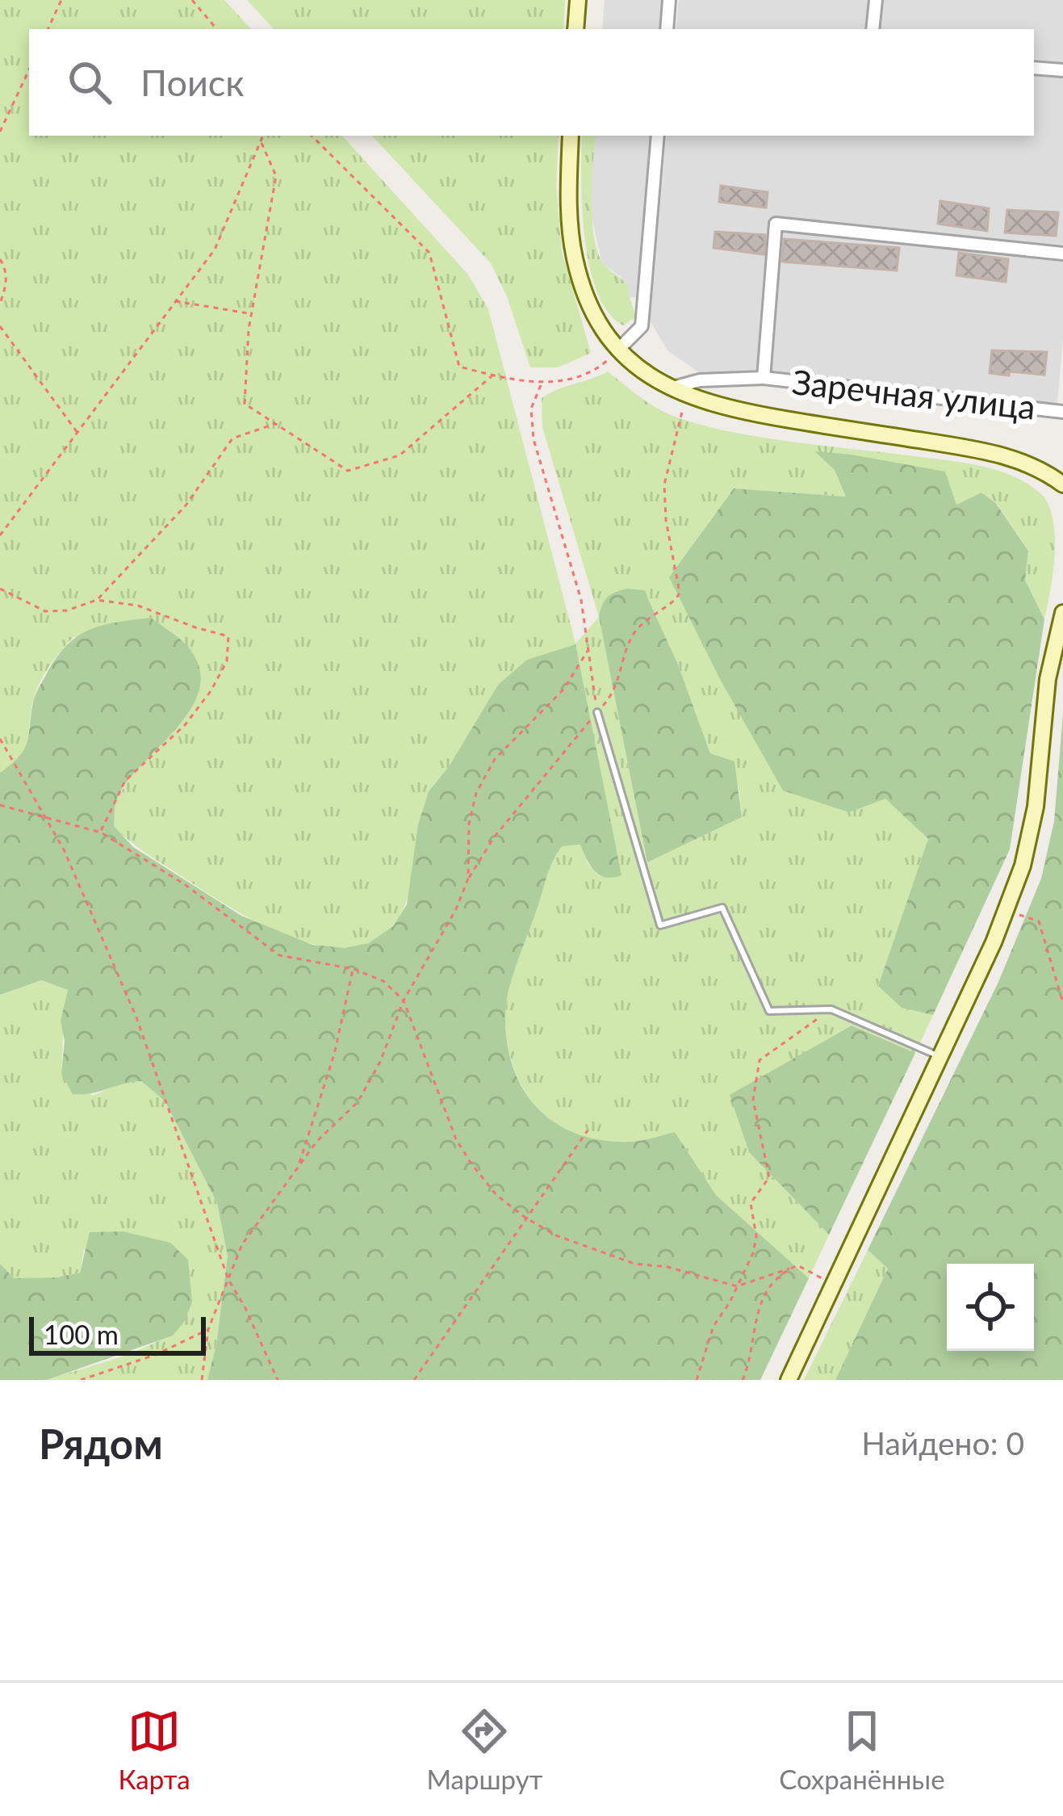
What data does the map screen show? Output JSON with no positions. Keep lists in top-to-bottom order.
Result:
{
  "streets": {
    "street": ["Заречная улица"]
  },
  "scale_bar": "100 m",
  "page": {
    "search": "Поиск",
    "scale": "100 m",
    "heading": ["Рядом", "Найдено: 0"],
    "nav": ["Карта", "Маршрут", "Сохранённые"]
  }
}
